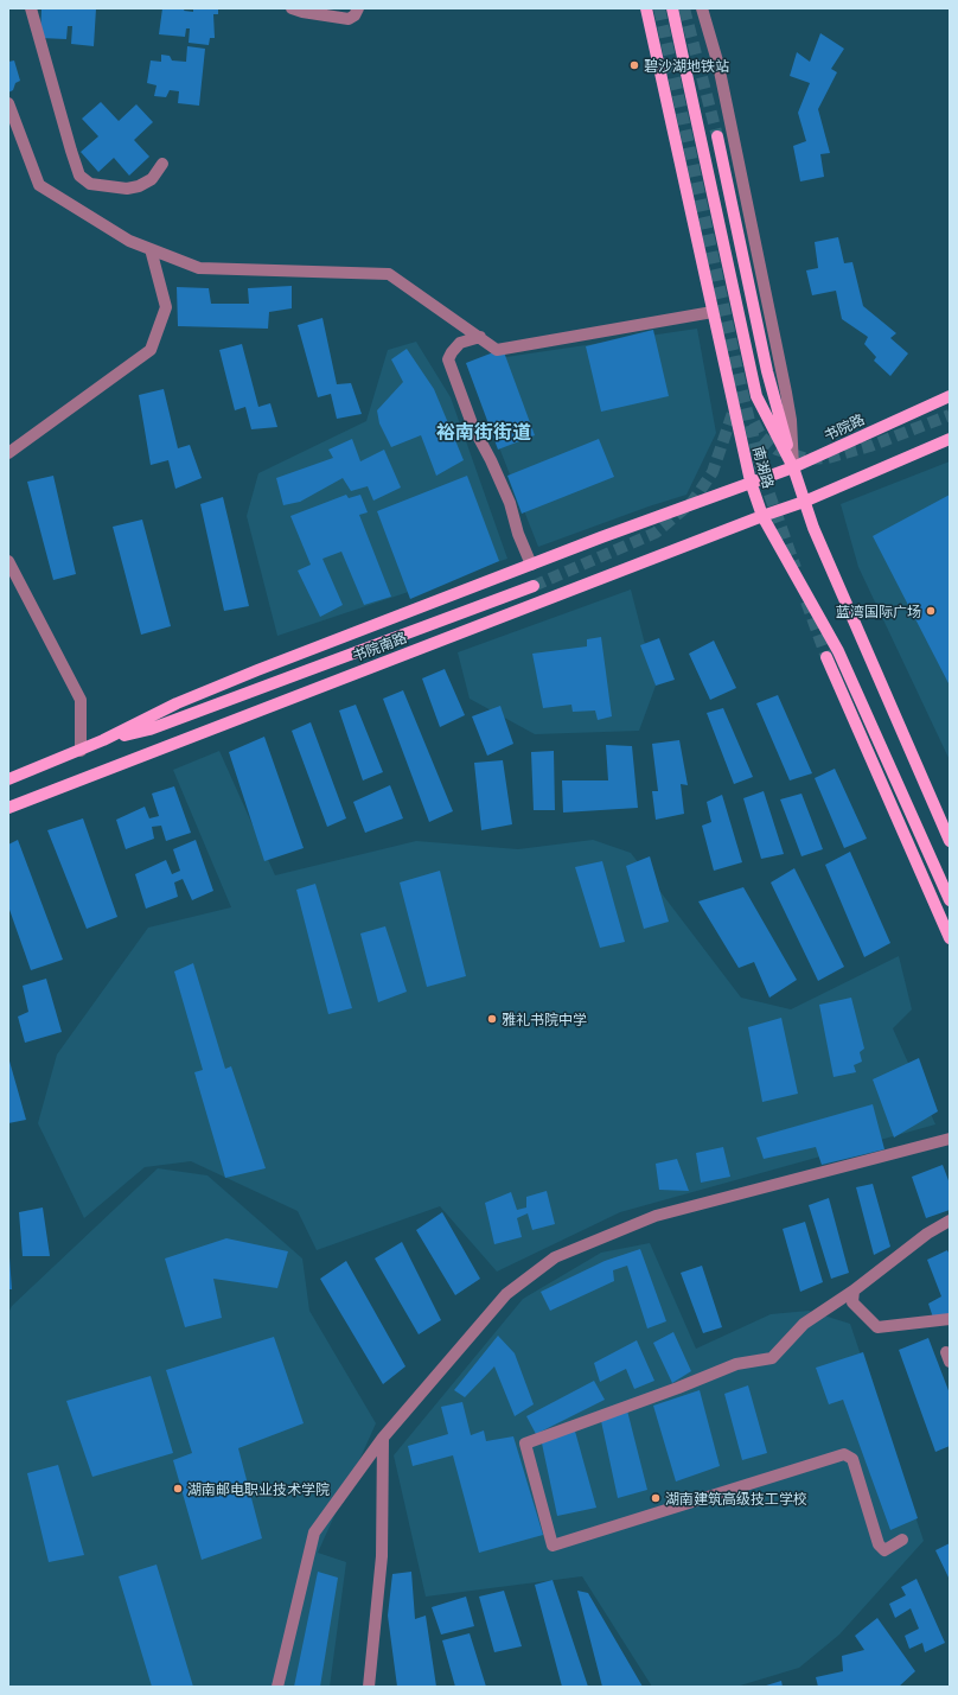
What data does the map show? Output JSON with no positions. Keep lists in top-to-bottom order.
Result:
{
  "streets": {
    "main road": ["书院路", "南湖路", "书院南路"]
  },
  "crossings": [
    ["书院路", "南湖路"],
    ["书院路", "书院南路"],
    ["南湖路", "书院南路"]
  ],
  "districts": ["裕南街街道"],
  "places": [
    "碧沙湖地铁站",
    "蓝湾国际广场",
    "雅礼书院中学",
    "湖南邮电职业技术学院",
    "湖南建筑高级技工学校"
  ]
}
